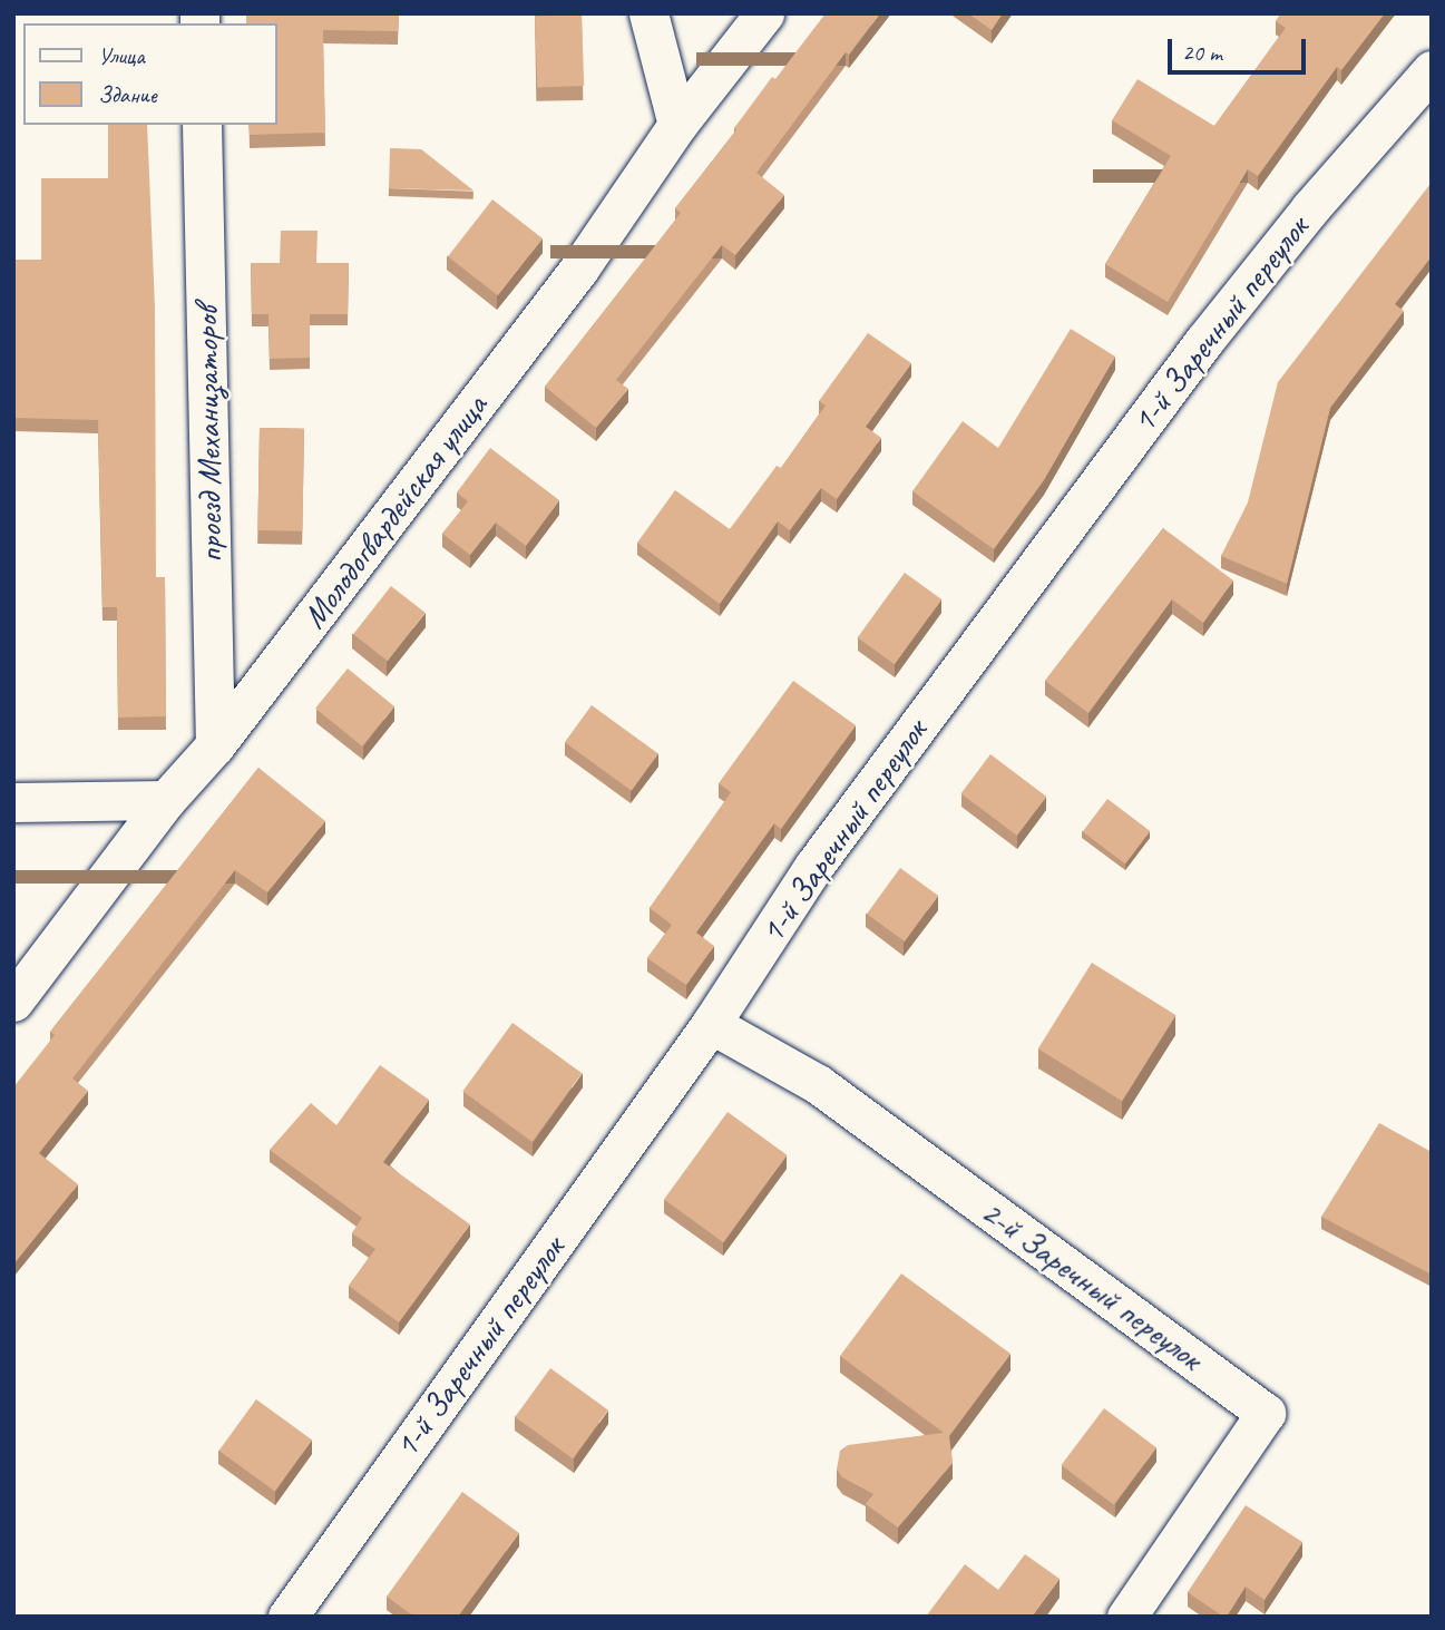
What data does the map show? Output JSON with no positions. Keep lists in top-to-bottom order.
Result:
{
  "streets": {
    "street": [
      "1-й Заречный переулок",
      "проезд Механизаторов",
      "Молодогвардейская улица",
      "2-й Заречный переулок"
    ]
  },
  "crossings": [
    ["1-й Заречный переулок", "2-й Заречный переулок"],
    ["проезд Механизаторов", "Молодогвардейская улица"]
  ],
  "legend": ["Улица", "Здание"],
  "scale_bar": "20 m"
}
